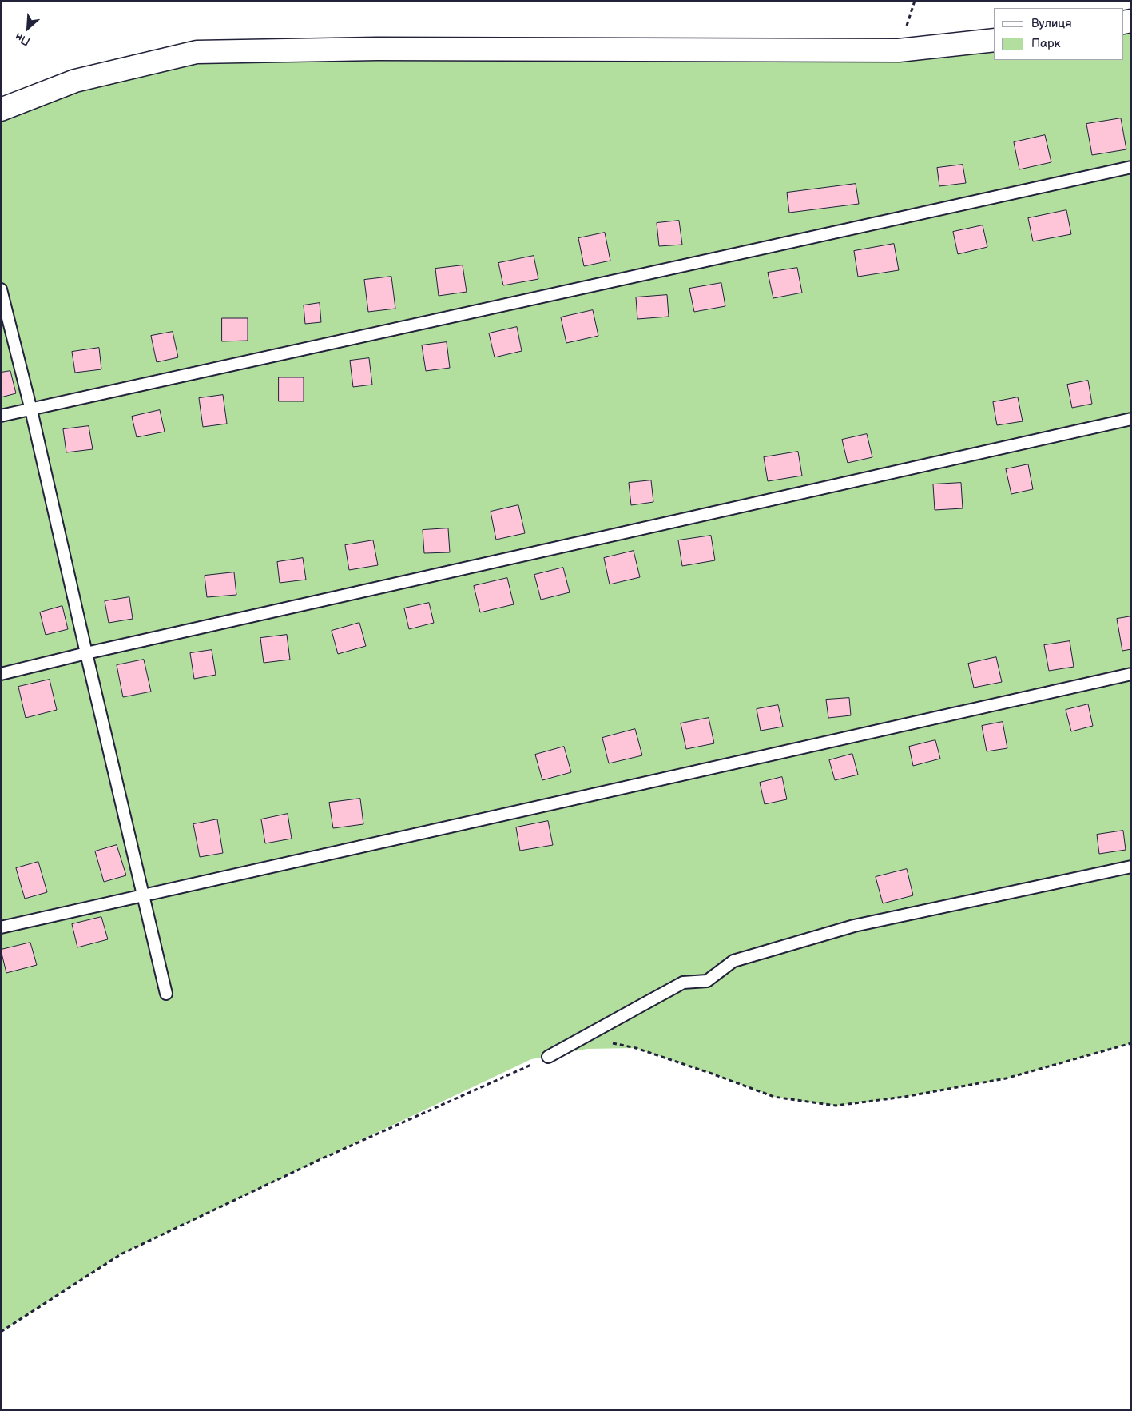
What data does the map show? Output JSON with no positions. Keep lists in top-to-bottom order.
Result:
{
  "legend": ["Вулиця", "Парк"],
  "north": "bottom left"
}
